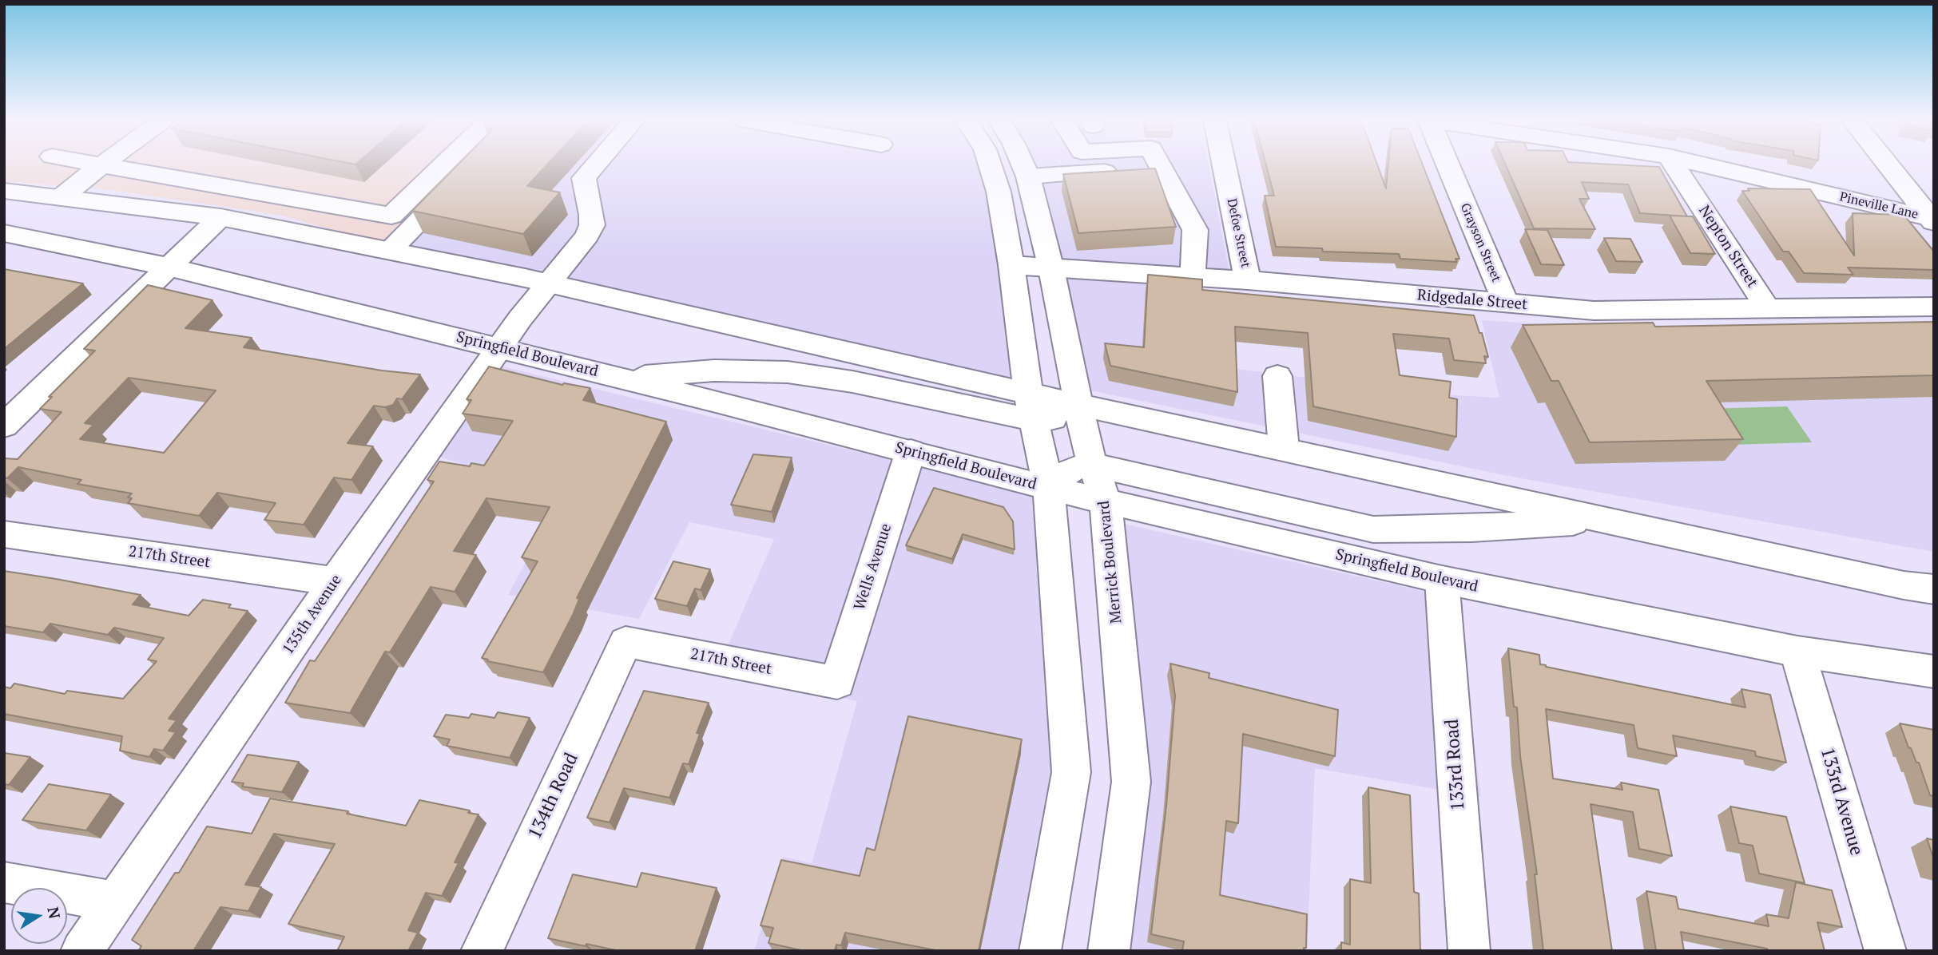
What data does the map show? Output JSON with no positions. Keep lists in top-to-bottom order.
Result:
{
  "streets": {
    "main road": [
      "Pineville Lane",
      "Defoe Street",
      "Grayson Street",
      "Nepton Street",
      "Ridgedale Street",
      "Springfield Boulevard",
      "217th Street",
      "Merrick Boulevard",
      "Wells Avenue",
      "135th Avenue",
      "133rd Road",
      "134th Road",
      "133rd Avenue"
    ]
  },
  "crossings": [
    ["Defoe Street", "Ridgedale Street"],
    ["Grayson Street", "Ridgedale Street"],
    ["Nepton Street", "Ridgedale Street"],
    ["Ridgedale Street", "Merrick Boulevard"],
    ["Springfield Boulevard", "Merrick Boulevard"],
    ["Springfield Boulevard", "Wells Avenue"],
    ["Springfield Boulevard", "135th Avenue"],
    ["Springfield Boulevard", "133rd Road"],
    ["Springfield Boulevard", "133rd Avenue"],
    ["217th Street", "Wells Avenue"],
    ["217th Street", "135th Avenue"],
    ["217th Street", "134th Road"]
  ],
  "north": "right"
}
